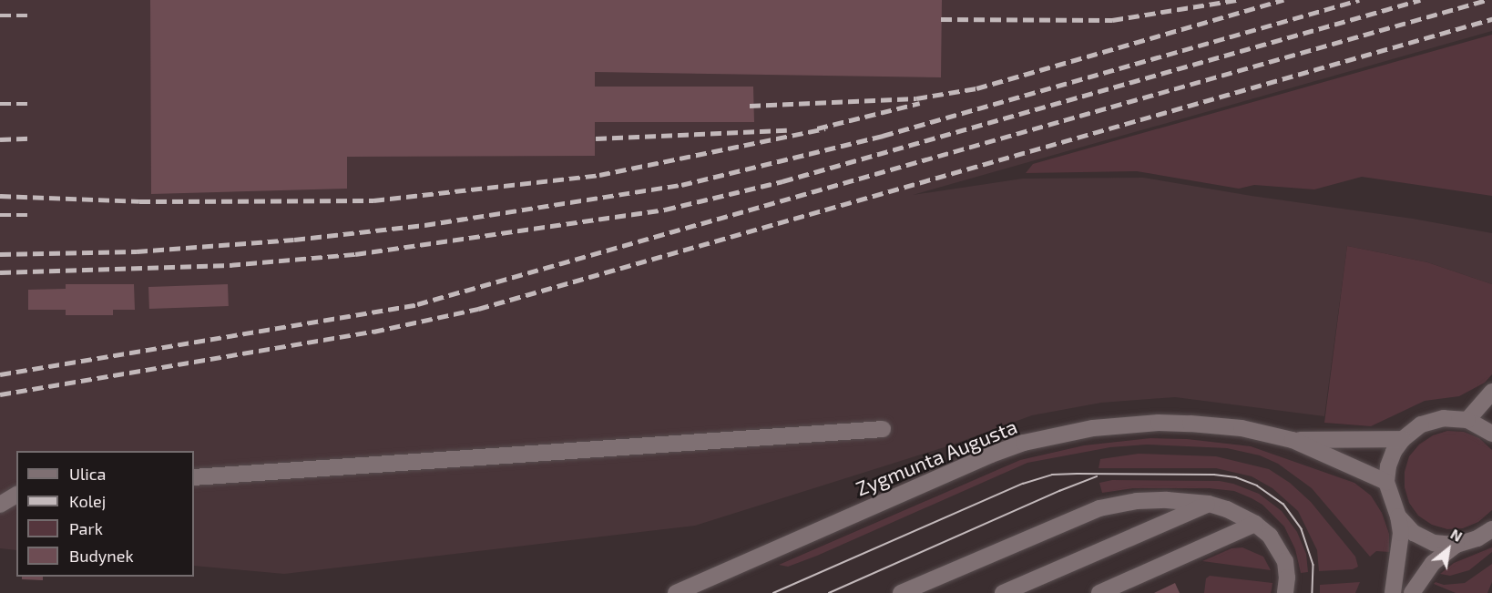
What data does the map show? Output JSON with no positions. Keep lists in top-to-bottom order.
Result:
{
  "streets": {
    "street": ["Zygmunta Augusta"]
  },
  "legend": [
    "Ulica",
    "Kolej",
    "Park",
    "Budynek"
  ],
  "north": "top right"
}
